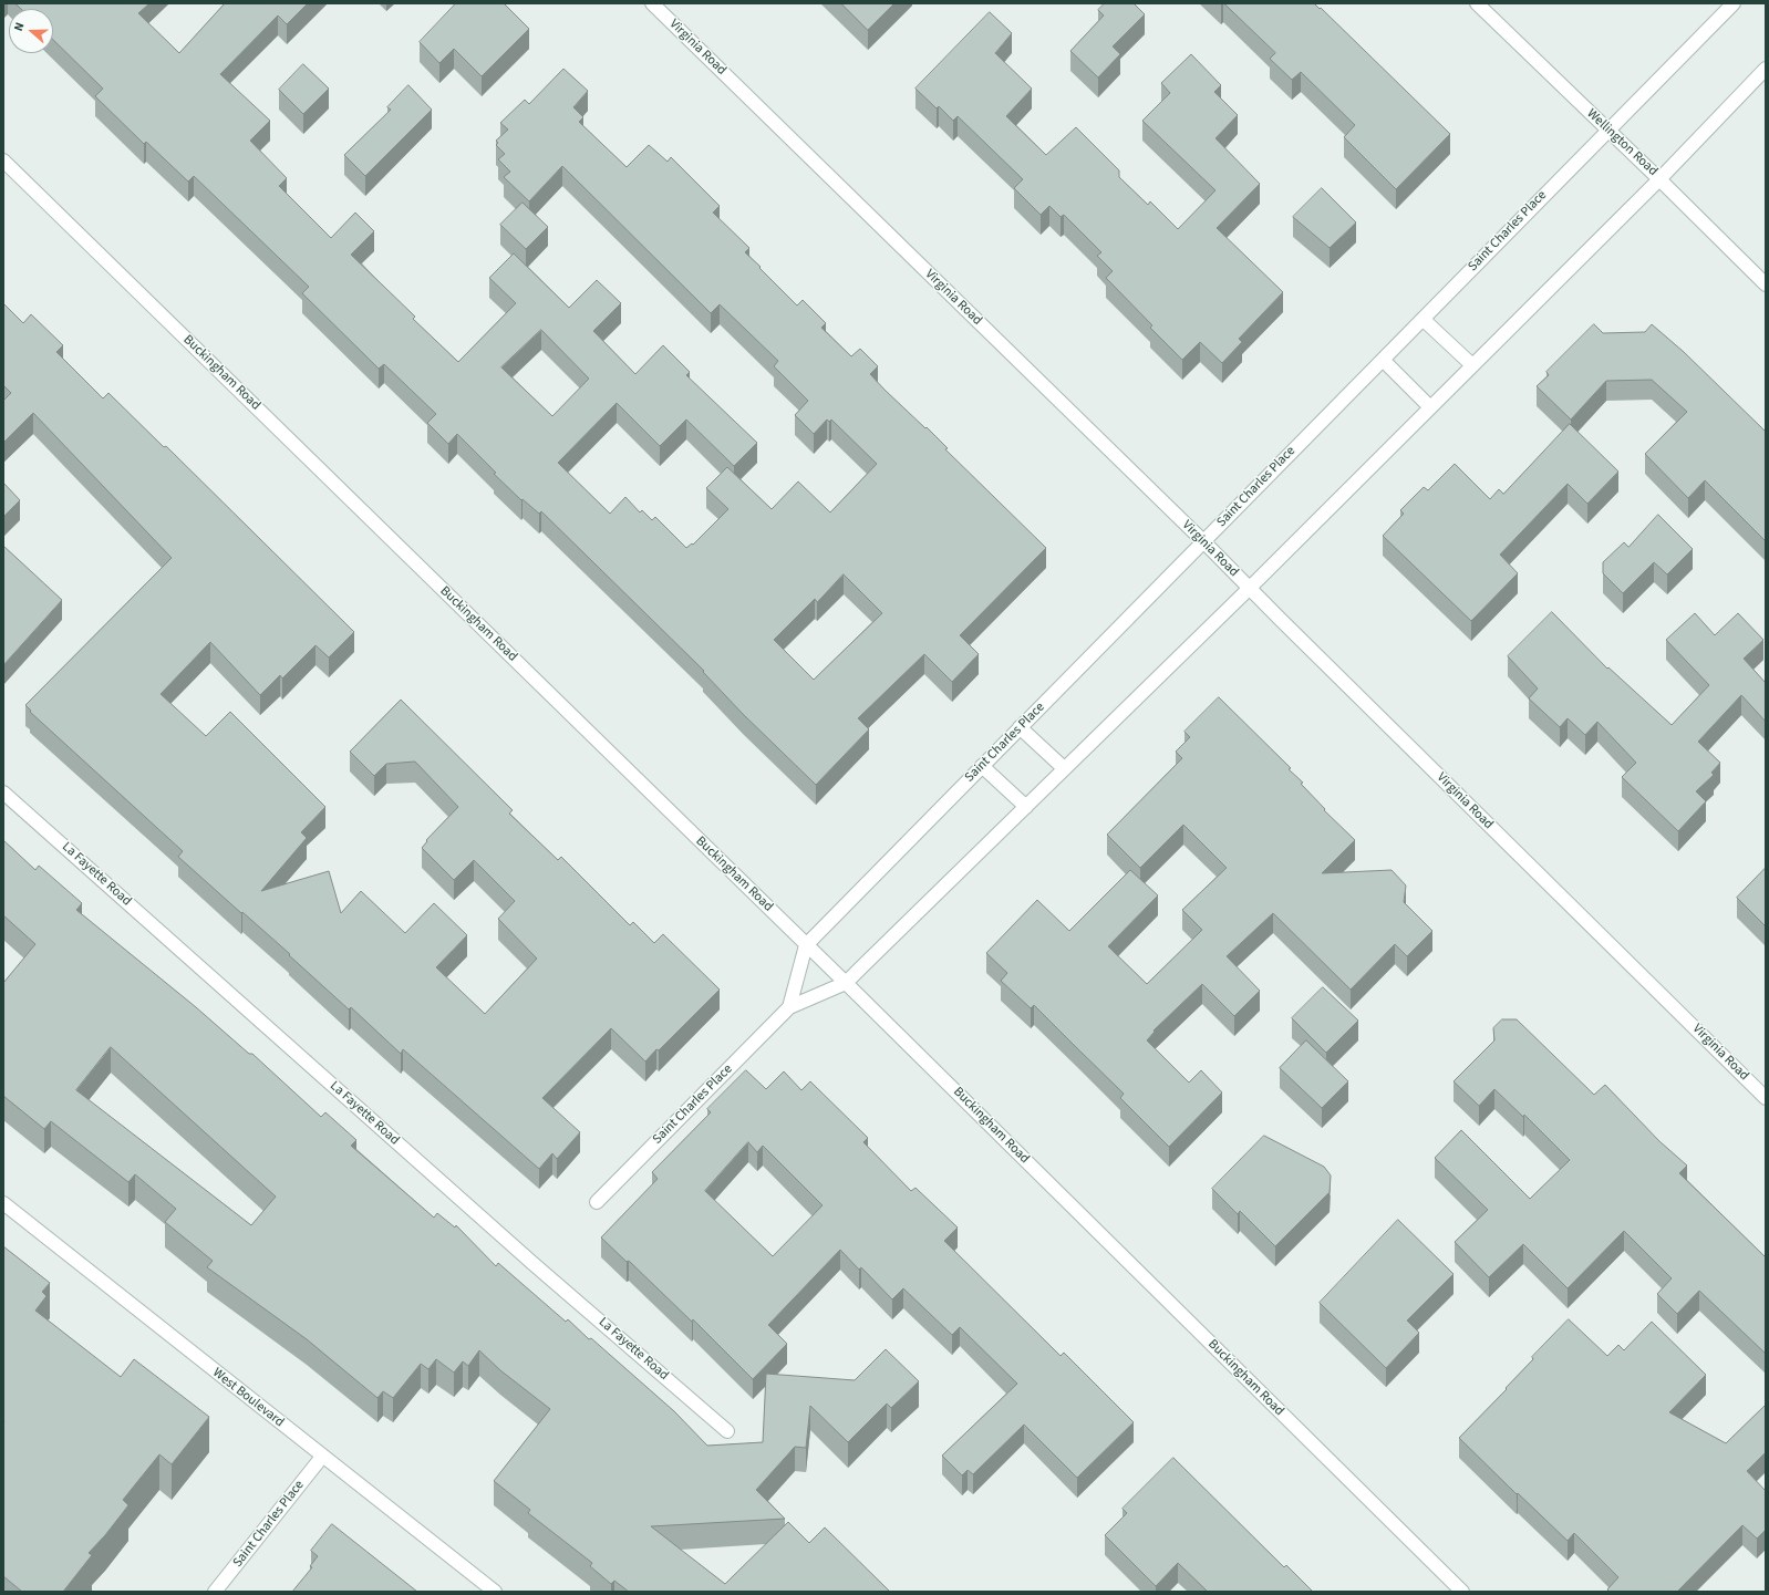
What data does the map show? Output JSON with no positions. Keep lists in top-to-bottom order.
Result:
{
  "streets": {
    "street": [
      "Virginia Road",
      "Wellington Road",
      "Saint Charles Place",
      "Buckingham Road",
      "La Fayette Road",
      "West Boulevard"
    ]
  },
  "crossings": [
    ["Virginia Road", "Saint Charles Place"],
    ["Wellington Road", "Saint Charles Place"],
    ["Saint Charles Place", "Buckingham Road"],
    ["Saint Charles Place", "West Boulevard"]
  ],
  "north": "left"
}
